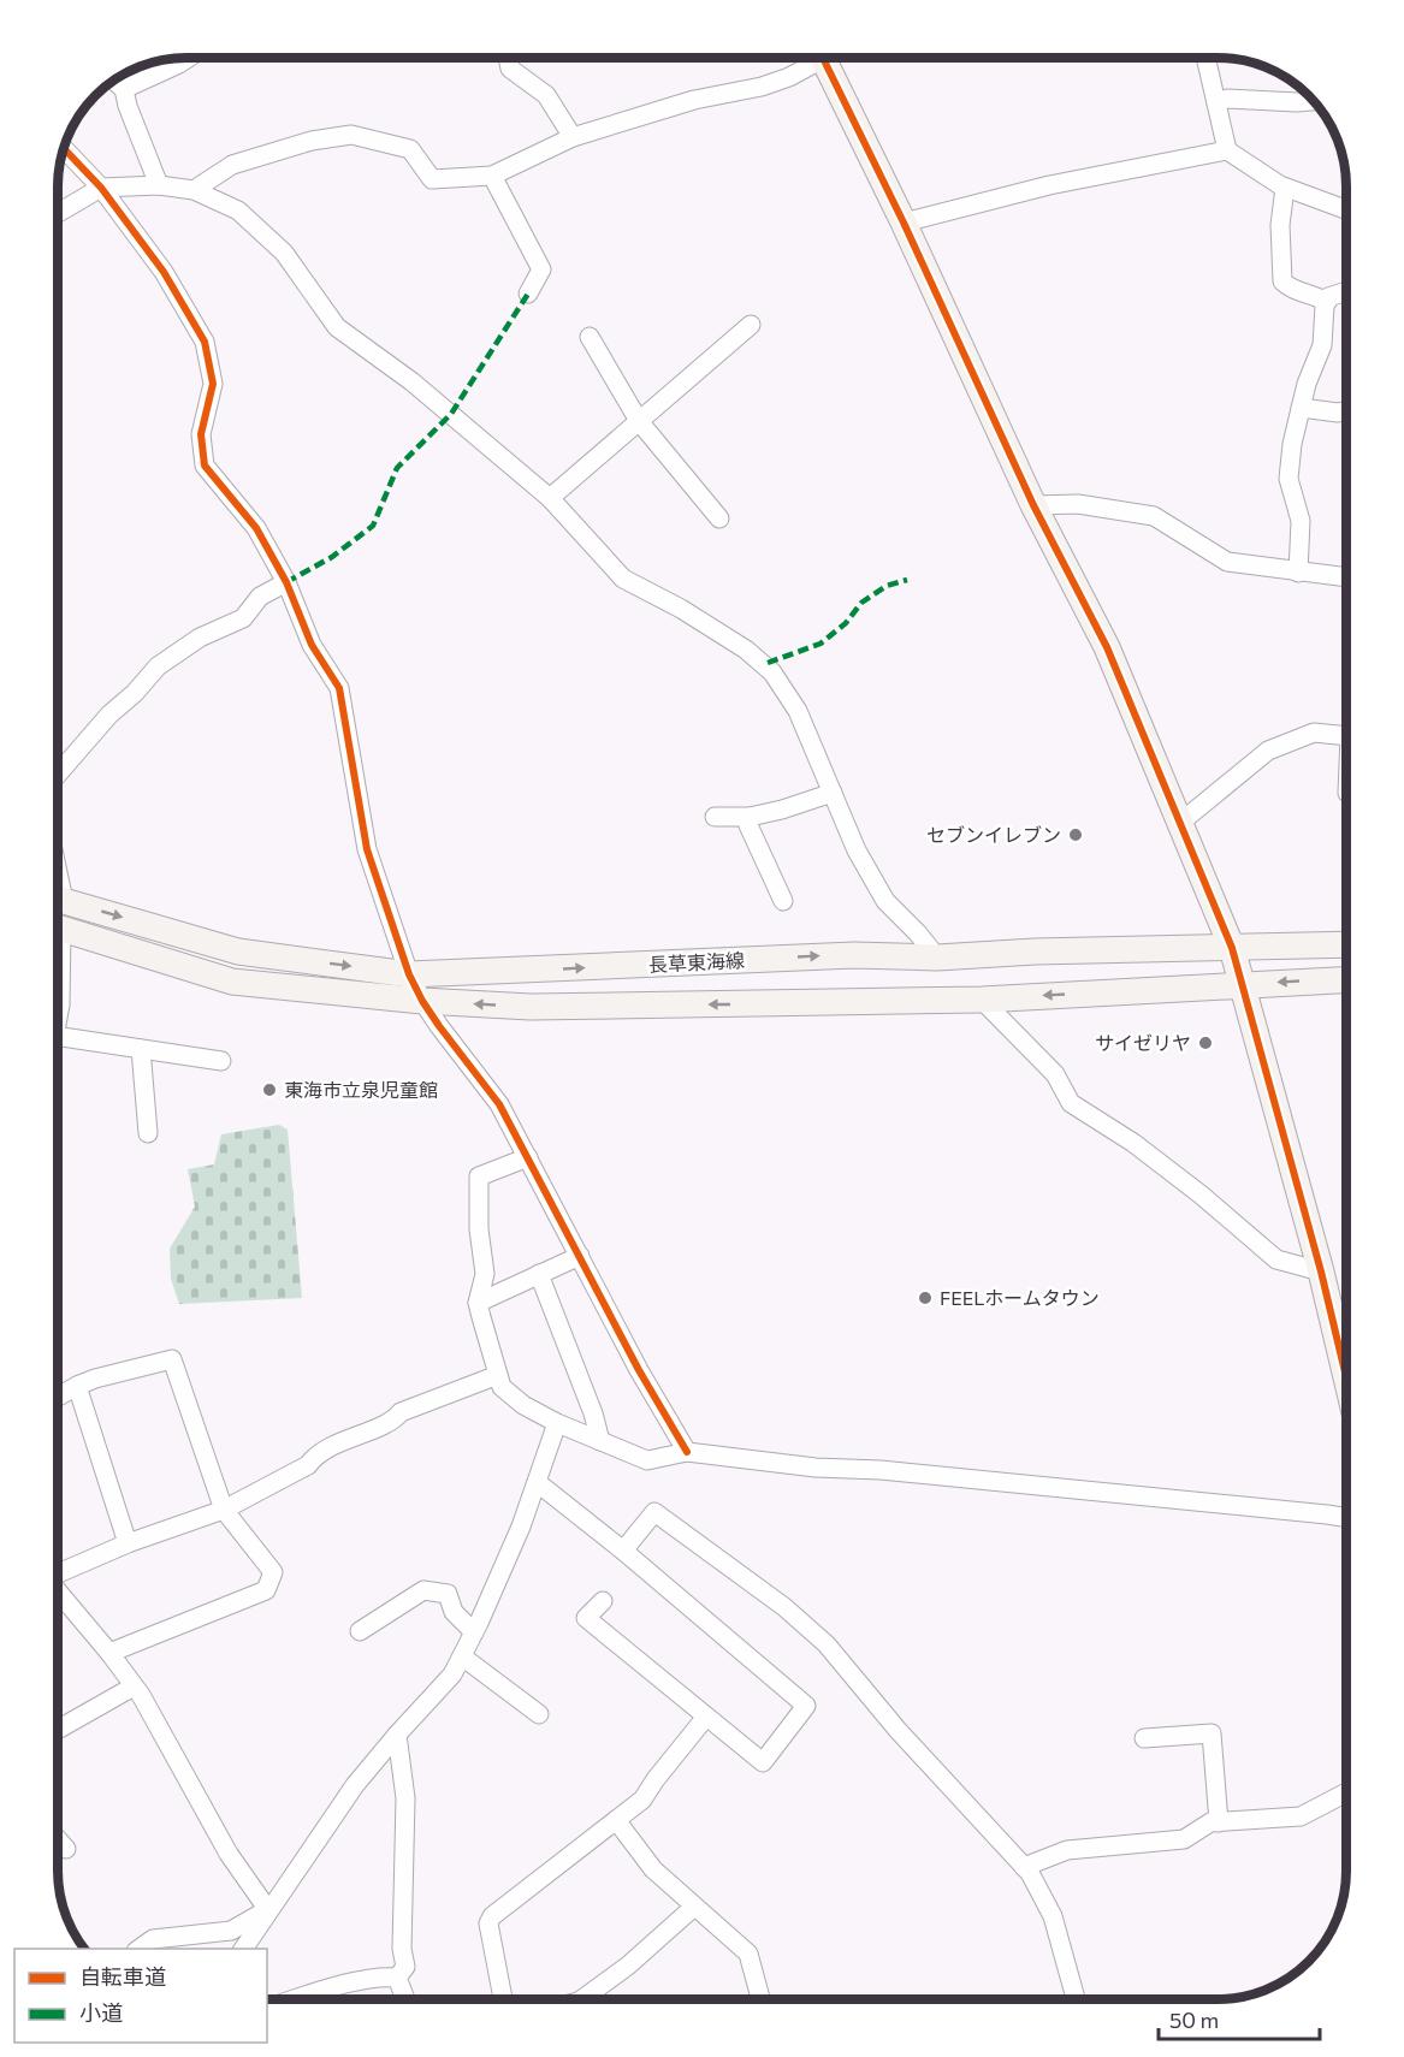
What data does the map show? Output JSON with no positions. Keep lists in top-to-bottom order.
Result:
{
  "streets": {
    "main road": ["長草東海線"]
  },
  "places": [
    "セブンイレブン",
    "サイゼリヤ",
    "東海市立泉児童館",
    "FEELホームタウン"
  ],
  "legend": ["自転車道", "小道"],
  "scale_bar": "50 m"
}
